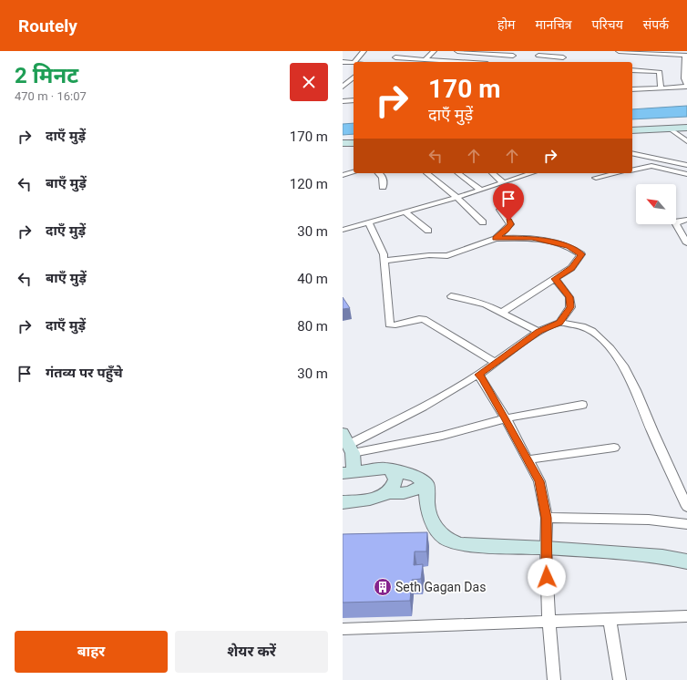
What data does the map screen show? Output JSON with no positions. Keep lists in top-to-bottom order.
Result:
{
  "places": {
    "building": ["Seth Gagan Das"]
  },
  "north": "top left",
  "page": {
    "header": "Routely",
    "nav": [
      "होम",
      "मानचित्र",
      "परिचय",
      "संपर्क"
    ],
    "heading": ["2 मिनट", "470 m · 16:07"],
    "turn": ["170 m", "दाएँ मुड़ें"],
    "list": [
      {
        "name": "दाएँ मुड़ें",
        "value": "170 m"
      },
      {
        "name": "बाएँ मुड़ें",
        "value": "120 m"
      },
      {
        "name": "दाएँ मुड़ें",
        "value": "30 m"
      },
      {
        "name": "बाएँ मुड़ें",
        "value": "40 m"
      },
      {
        "name": "दाएँ मुड़ें",
        "value": "80 m"
      },
      {
        "name": "गंतव्य पर पहुँचे",
        "value": "30 m"
      }
    ],
    "buttons": ["बाहर", "शेयर करें"]
  }
}
